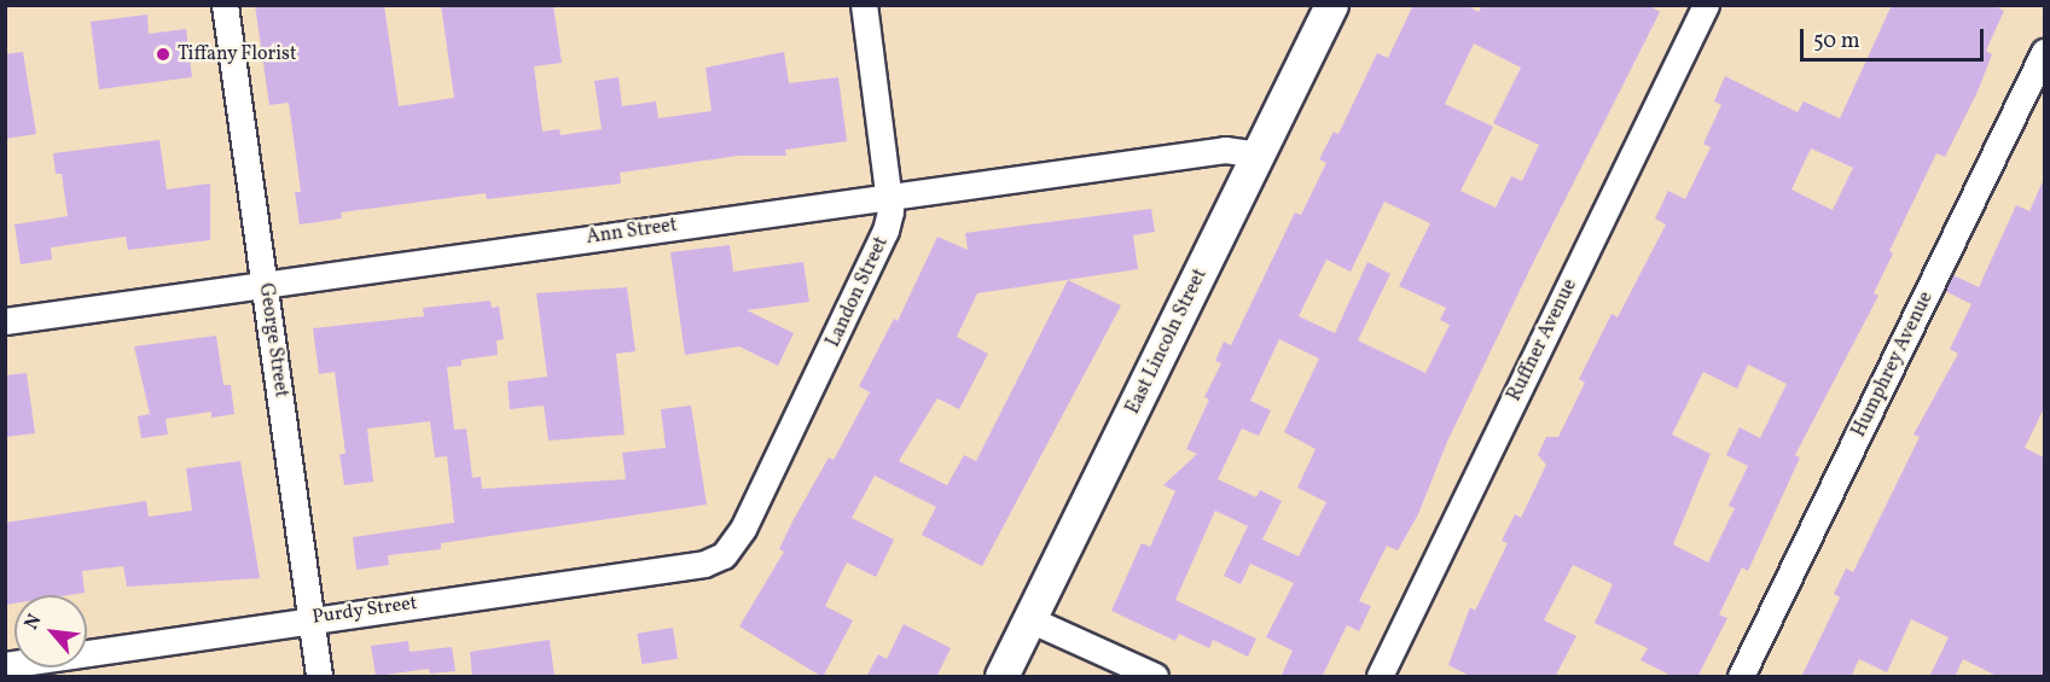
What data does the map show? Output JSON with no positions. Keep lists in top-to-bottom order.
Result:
{
  "streets": {
    "street": [
      "Ann Street",
      "Landon Street",
      "George Street",
      "Ruffner Avenue",
      "East Lincoln Street",
      "Humphrey Avenue",
      "Purdy Street"
    ]
  },
  "crossings": [
    ["Ann Street", "Landon Street"],
    ["Ann Street", "George Street"],
    ["Ann Street", "East Lincoln Street"],
    ["Landon Street", "Purdy Street"],
    ["George Street", "Purdy Street"]
  ],
  "places": ["Tiffany Florist"],
  "scale_bar": "50 m",
  "north": "top left"
}
